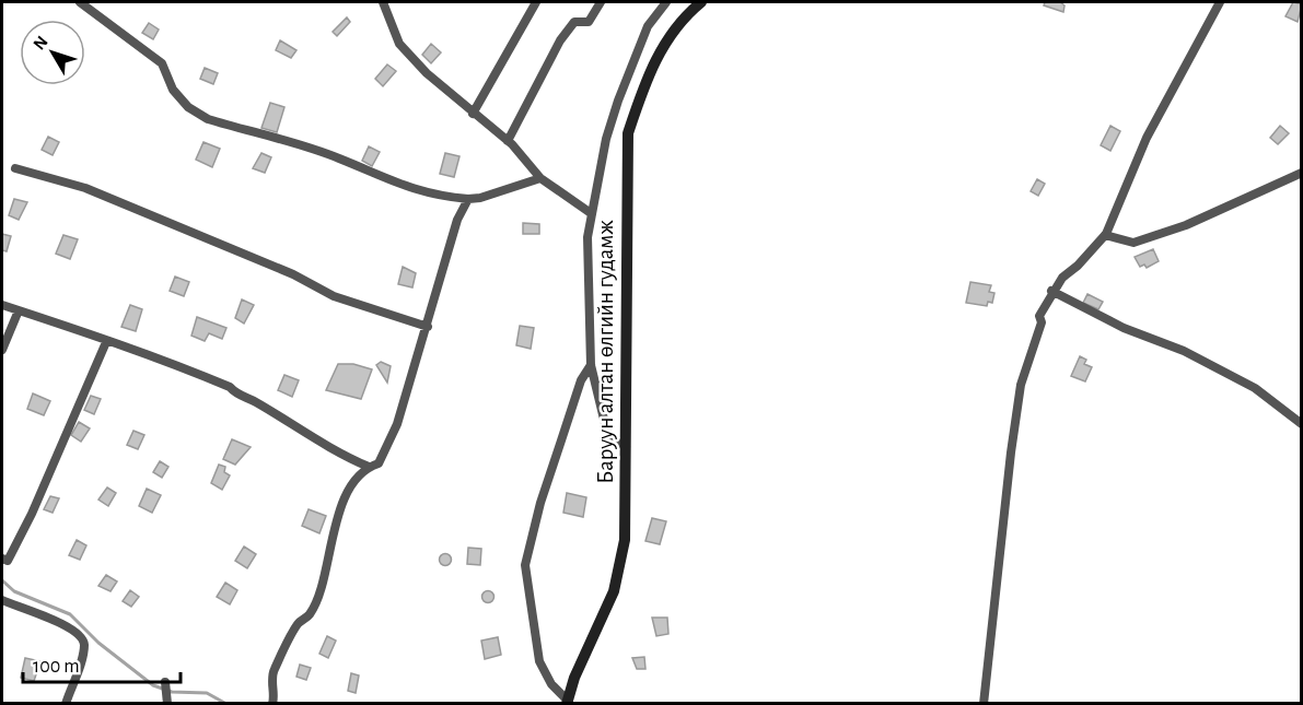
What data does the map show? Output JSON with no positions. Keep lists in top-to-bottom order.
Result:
{
  "streets": {
    "main road": ["Баруун алтан өлгийн гудамж"]
  },
  "scale_bar": "100 m",
  "north": "top left"
}
